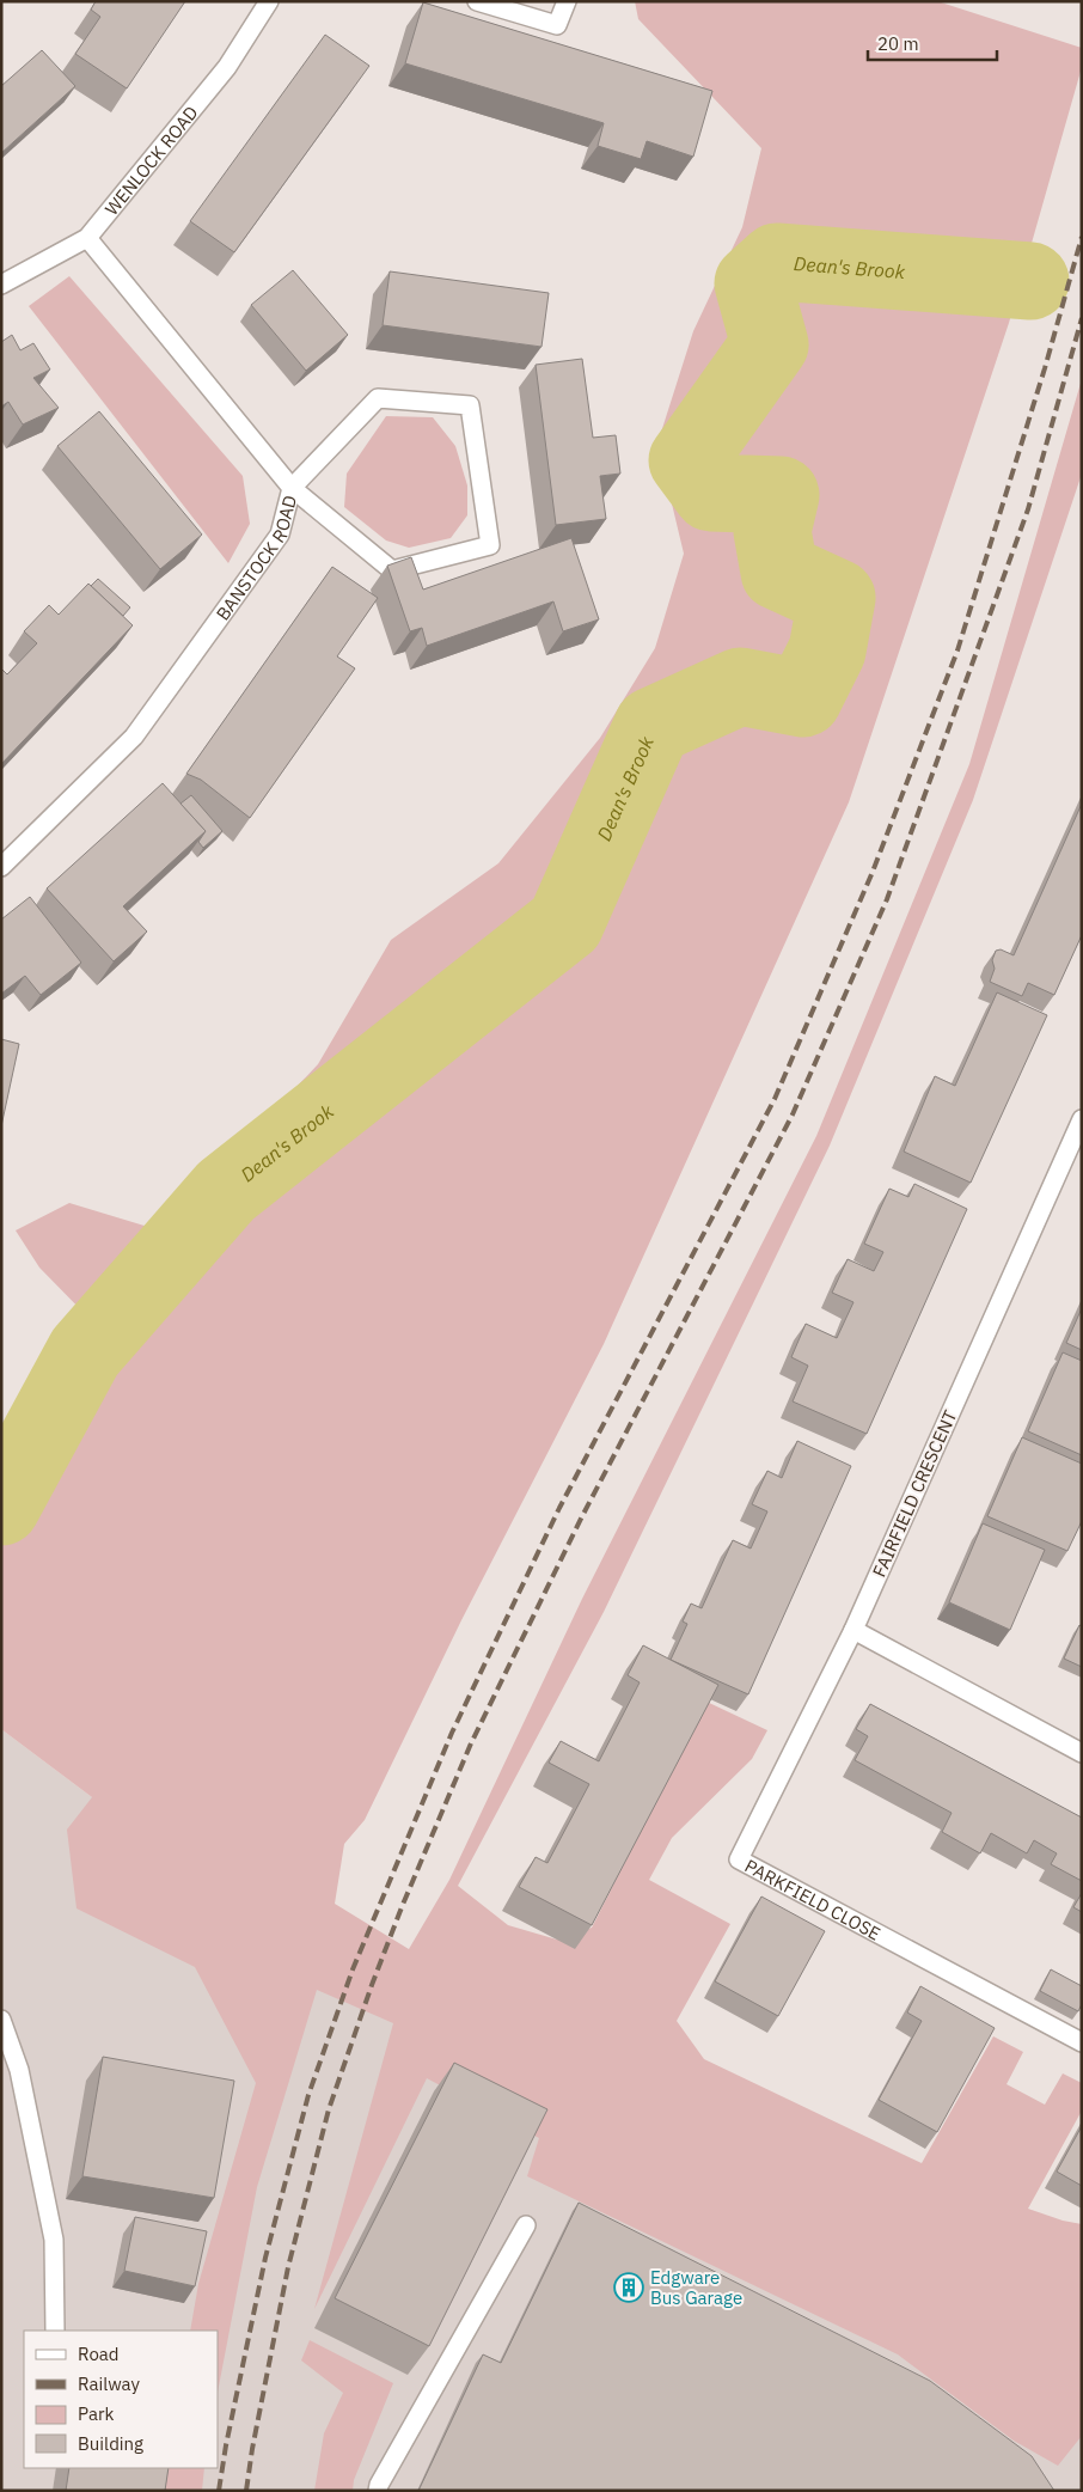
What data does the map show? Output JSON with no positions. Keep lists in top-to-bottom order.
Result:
{
  "streets": {
    "street": [
      "WENLOCK ROAD",
      "BANSTOCK ROAD",
      "FAIRFIELD CRESCENT",
      "PARKFIELD CLOSE"
    ]
  },
  "crossings": [
    ["WENLOCK ROAD", "BANSTOCK ROAD"],
    ["FAIRFIELD CRESCENT", "PARKFIELD CLOSE"]
  ],
  "water": ["Dean's Brook"],
  "places": {
    "building": ["Edgware Bus Garage"]
  },
  "legend": [
    "Road",
    "Railway",
    "Park",
    "Building"
  ],
  "scale_bar": "20 m"
}
